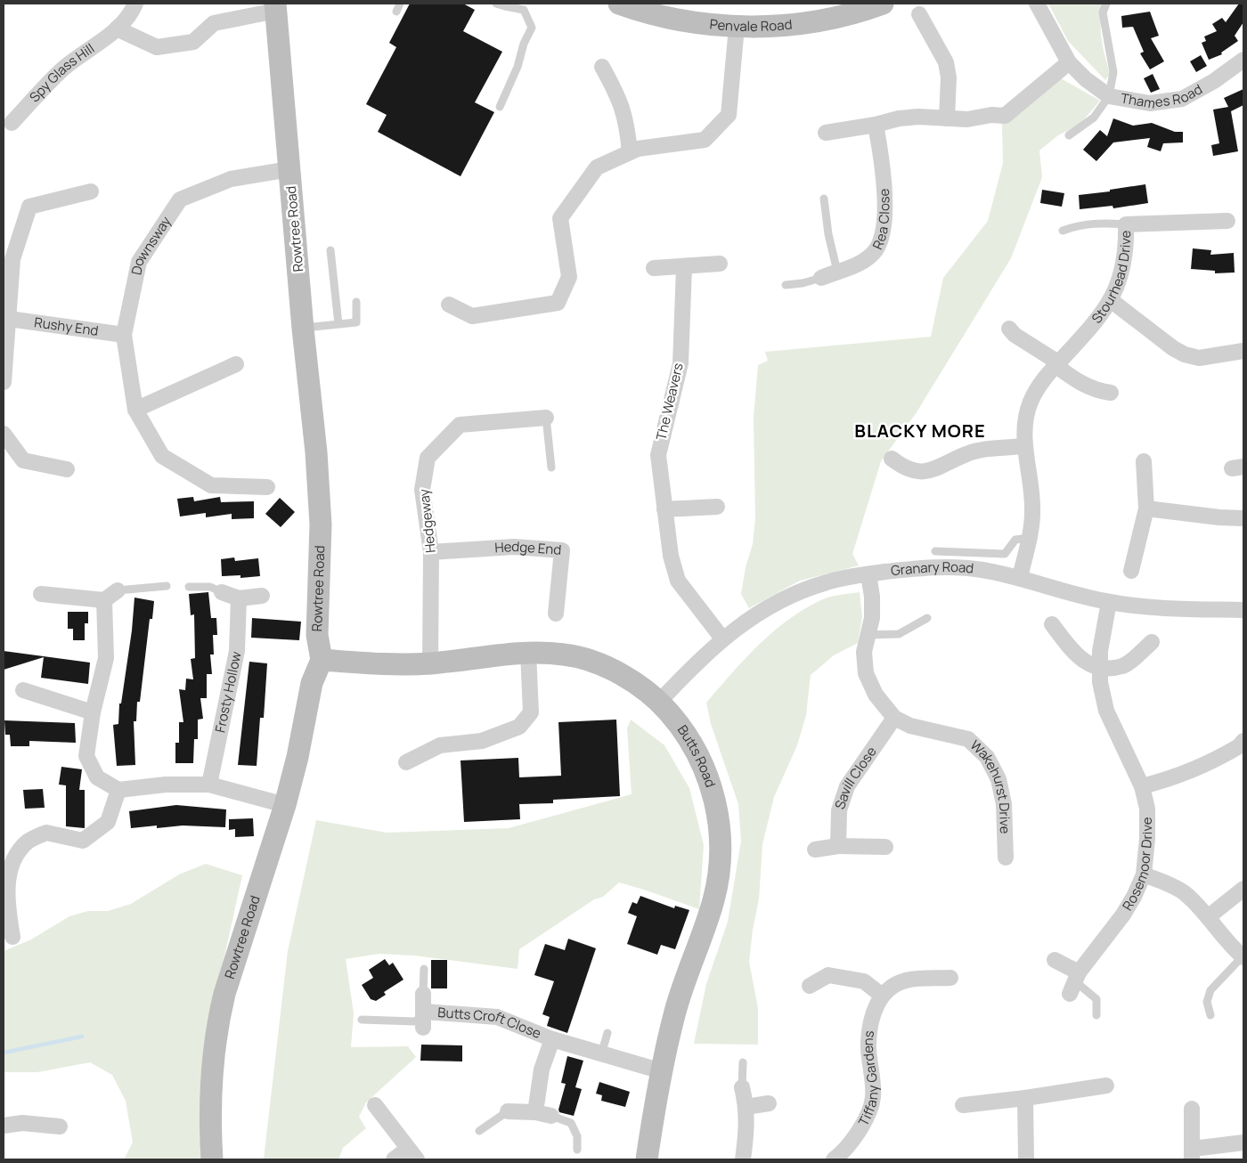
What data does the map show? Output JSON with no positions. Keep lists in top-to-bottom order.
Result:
{
  "streets": {
    "street": [
      "Penvale Road",
      "Spy Glass Hill",
      "Thames Road",
      "Rea Close",
      "Rowtree Road",
      "Downsway",
      "Stourhead Drive",
      "Rushy End",
      "The Weavers",
      "Hedgeway",
      "Hedge End",
      "Granary Road",
      "Frosty Hollow",
      "Butts Road",
      "Savill Close",
      "Wakehurst Drive",
      "Rosemoor Drive",
      "Butts Croft Close",
      "Tiffany Gardens"
    ]
  },
  "crossings": [
    ["Rowtree Road", "Downsway"],
    ["Rowtree Road", "Butts Road"],
    ["Downsway", "Rushy End"],
    ["Stourhead Drive", "Granary Road"],
    ["The Weavers", "Granary Road"],
    ["Hedgeway", "Hedge End"],
    ["Hedgeway", "Butts Road"],
    ["Granary Road", "Butts Road"],
    ["Granary Road", "Wakehurst Drive"],
    ["Granary Road", "Rosemoor Drive"],
    ["Butts Road", "Butts Croft Close"],
    ["Savill Close", "Wakehurst Drive"]
  ],
  "districts": ["BLACKY MORE"]
}
